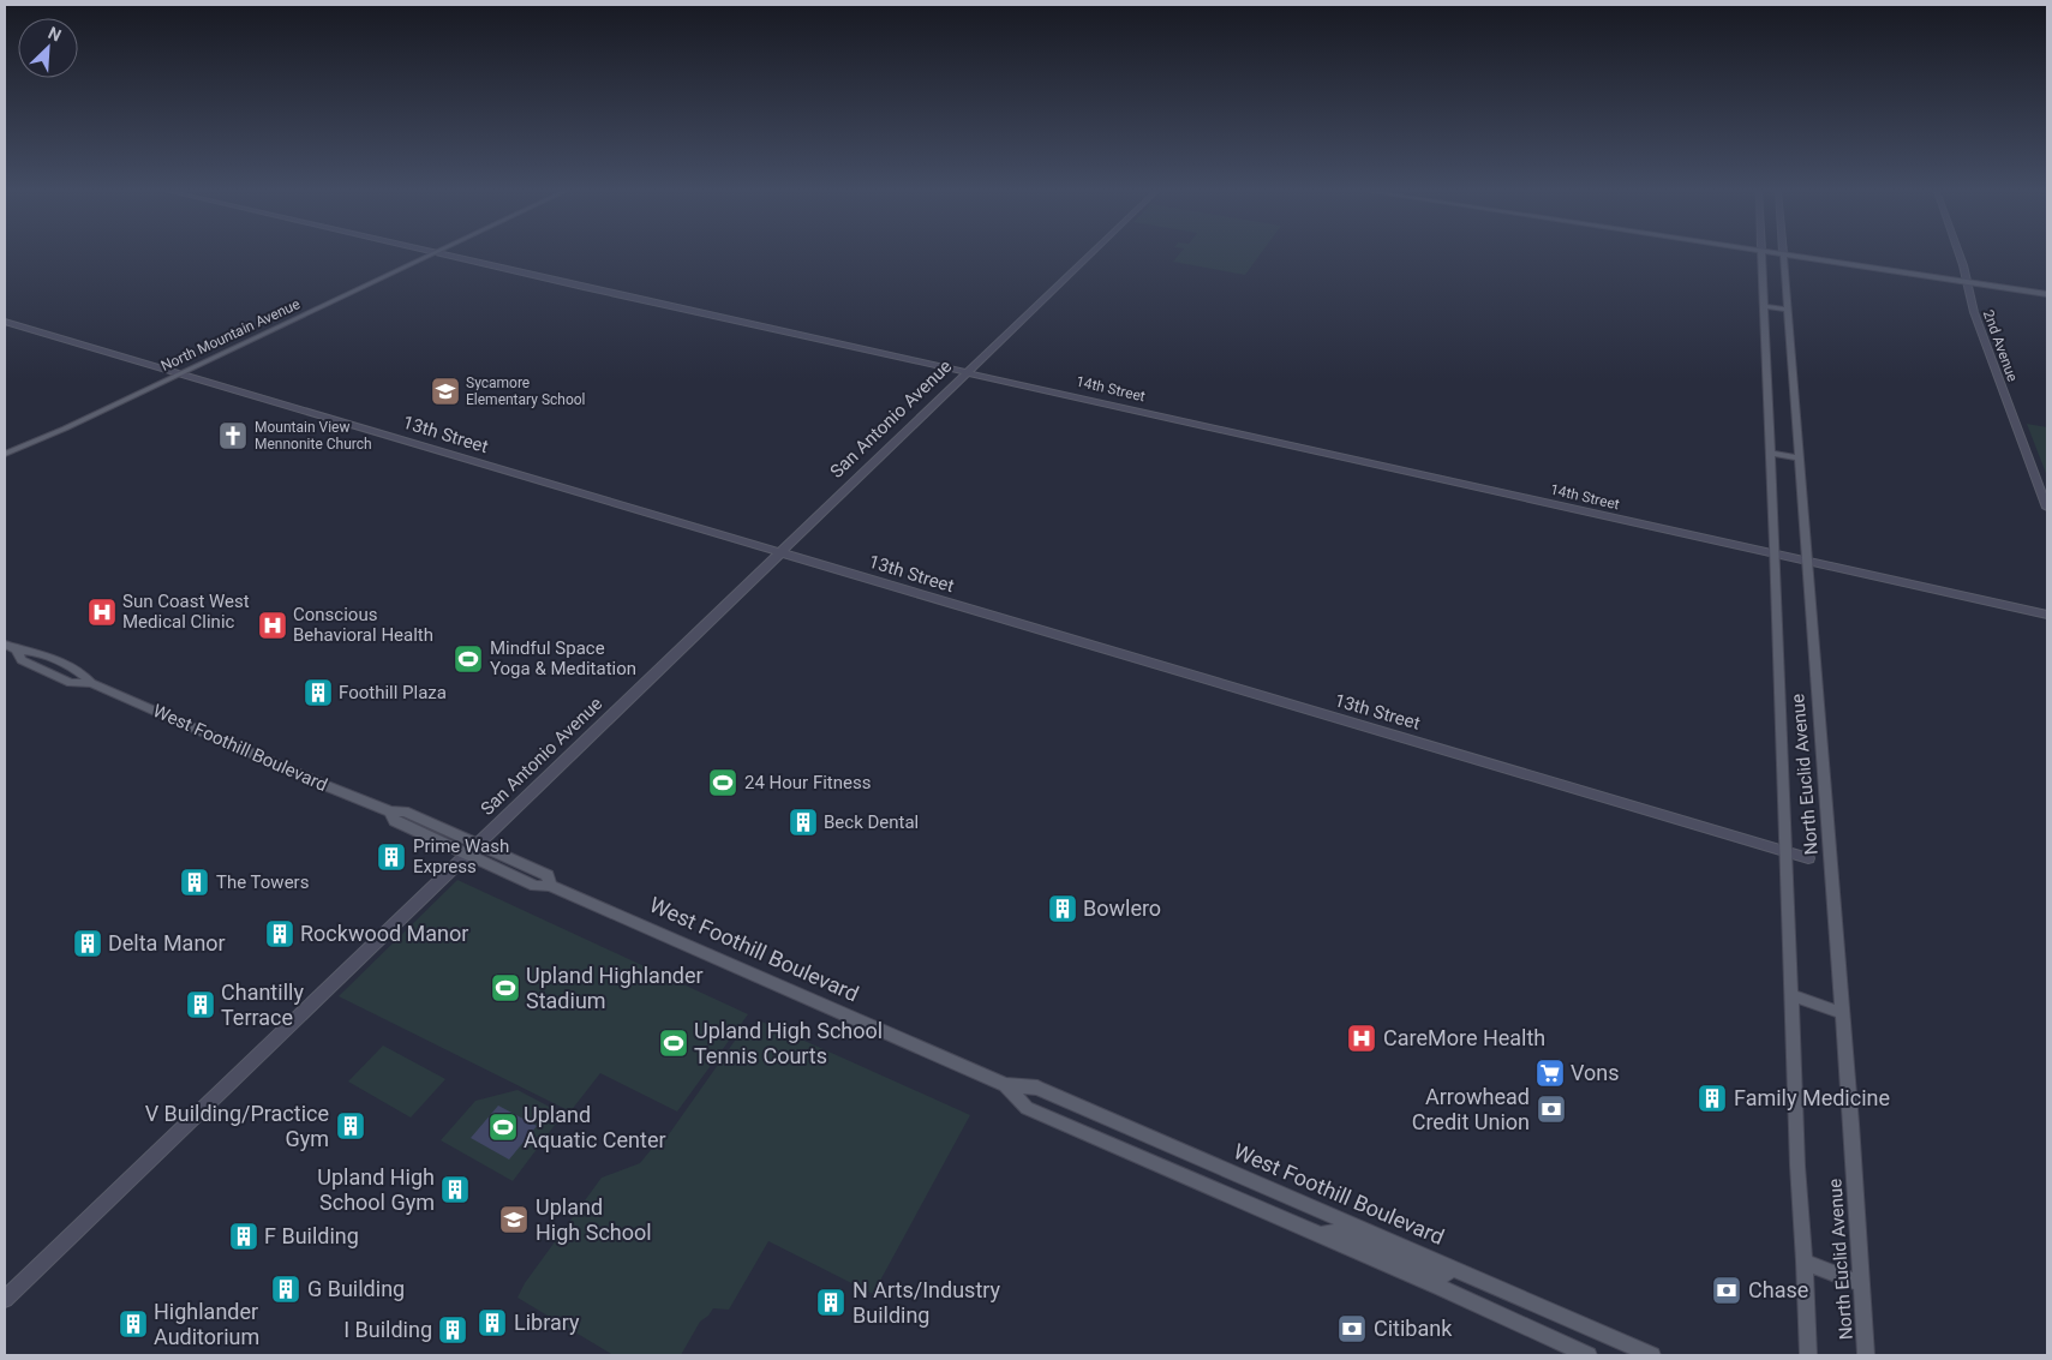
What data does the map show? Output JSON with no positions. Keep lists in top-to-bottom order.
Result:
{
  "streets": {
    "main road": ["North Mountain Avenue", "West Foothill Boulevard", "North Euclid Avenue"],
    "street": [
      "2nd Avenue",
      "14th Street",
      "San Antonio Avenue",
      "13th Street"
    ]
  },
  "crossings": [
    ["North Mountain Avenue", "13th Street"],
    ["14th Street", "San Antonio Avenue"],
    ["14th Street", "North Euclid Avenue"],
    ["San Antonio Avenue", "13th Street"],
    ["San Antonio Avenue", "West Foothill Boulevard"],
    ["13th Street", "North Euclid Avenue"]
  ],
  "places": {
    "school or university": ["Sycamore Elementary School", "Upland High School"],
    "church": ["Mountain View Mennonite Church"],
    "hospital": ["Sun Coast West Medical Clinic", "Conscious Behavioral Health", "CareMore Health"],
    "sports": [
      "Mindful Space Yoga & Meditation",
      "24 Hour Fitness",
      "Upland Highlander Stadium",
      "Upland High School Tennis Courts",
      "Upland Aquatic Center"
    ],
    "building": [
      "Foothill Plaza",
      "Beck Dental",
      "Prime Wash Express",
      "The Towers",
      "Bowlero",
      "Rockwood Manor",
      "Delta Manor",
      "Chantilly Terrace",
      "Family Medicine",
      "V Building/Practice Gym",
      "Upland High School Gym",
      "F Building",
      "G Building",
      "N Arts/Industry Building",
      "Library",
      "Highlander Auditorium",
      "I Building"
    ],
    "supermarket": ["Vons"],
    "bank": ["Arrowhead Credit Union", "Chase", "Citibank"]
  },
  "north": "top right"
}
